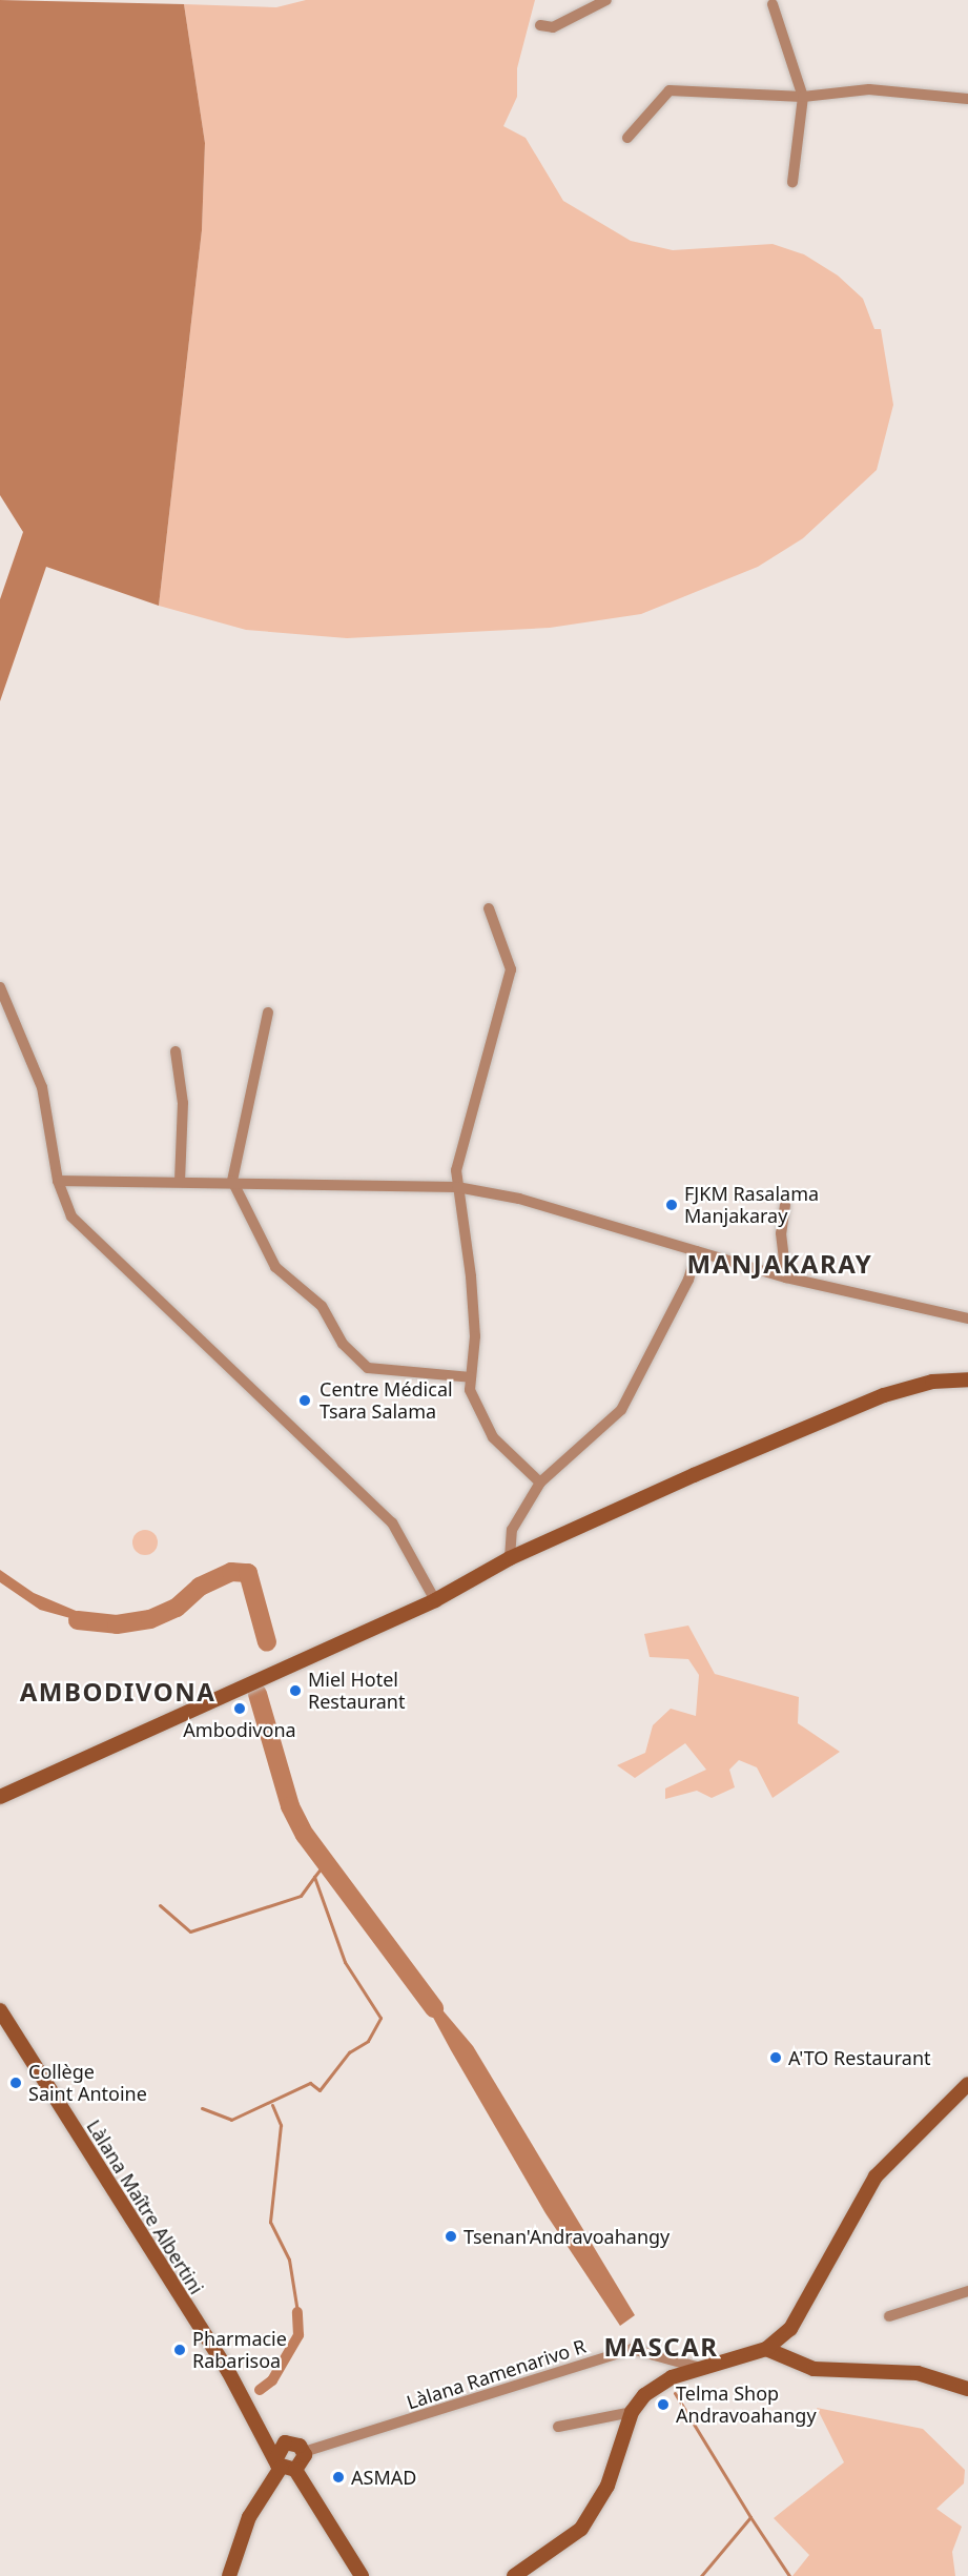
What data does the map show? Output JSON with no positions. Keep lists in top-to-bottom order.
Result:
{
  "streets": {
    "main road": ["Làlana Maître Albertini"],
    "street": ["Làlana Ramenarivo R"]
  },
  "crossings": [
    ["Làlana Maître Albertini", "Làlana Ramenarivo R"]
  ],
  "districts": ["MANJAKARAY", "AMBODIVONA", "MASCAR"],
  "places": [
    "FJKM Rasalama Manjakaray",
    "Centre Médical Tsara Salama",
    "Miel Hotel Restaurant",
    "Ambodivona",
    "A'TO Restaurant",
    "Collège Saint Antoine",
    "Tsenan'Andravoahangy",
    "Pharmacie Rabarisoa",
    "Telma Shop Andravoahangy",
    "ASMAD"
  ]
}
